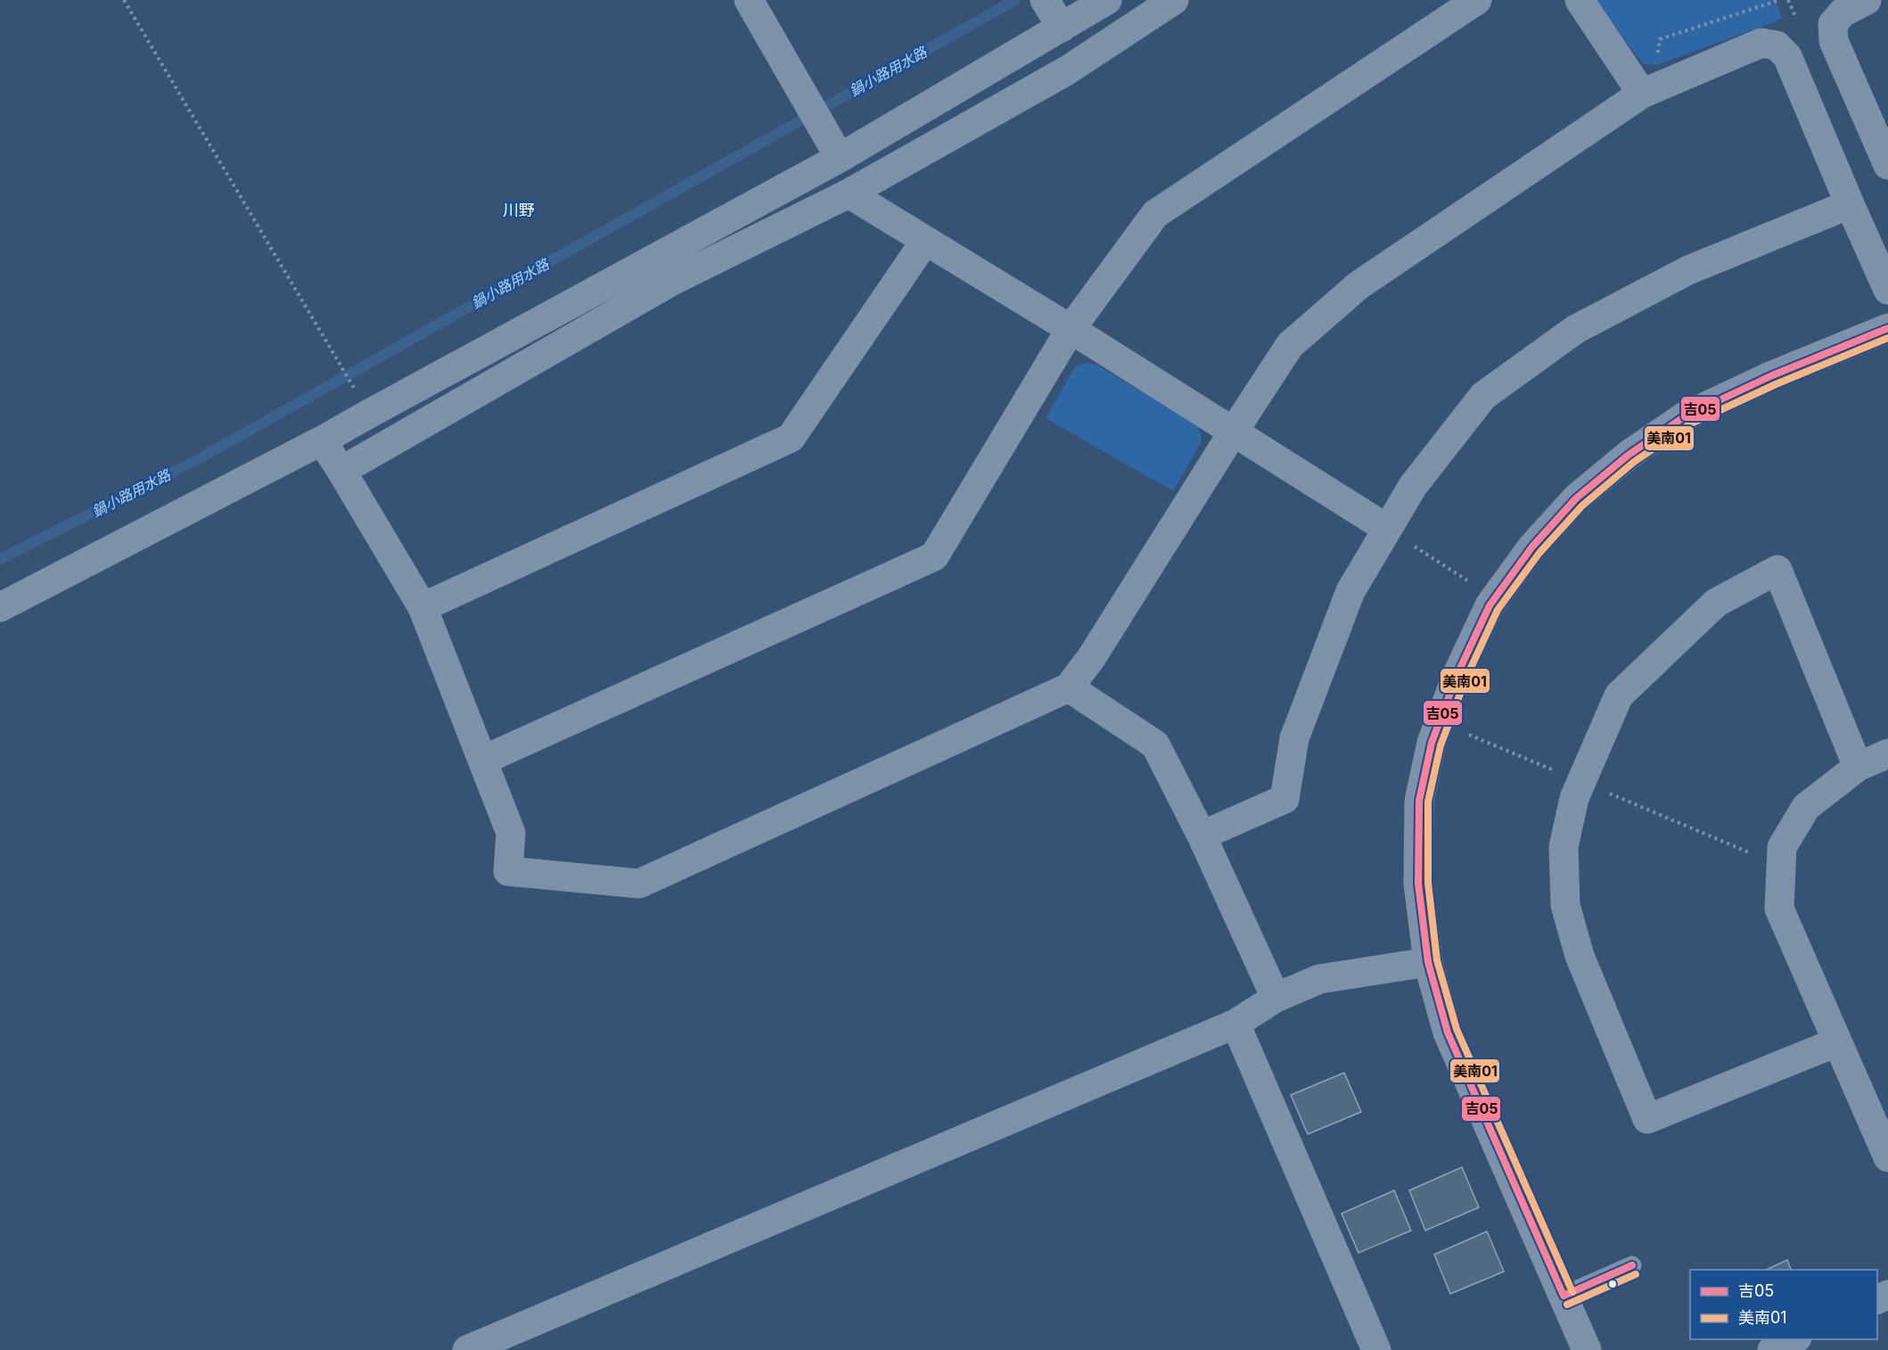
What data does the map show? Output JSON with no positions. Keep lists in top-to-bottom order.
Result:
{
  "districts": ["川野"],
  "water": ["鍋小路用水路"],
  "lines": ["transit line 吉05", "transit line 美南01"],
  "legend": ["吉05", "美南01"]
}
